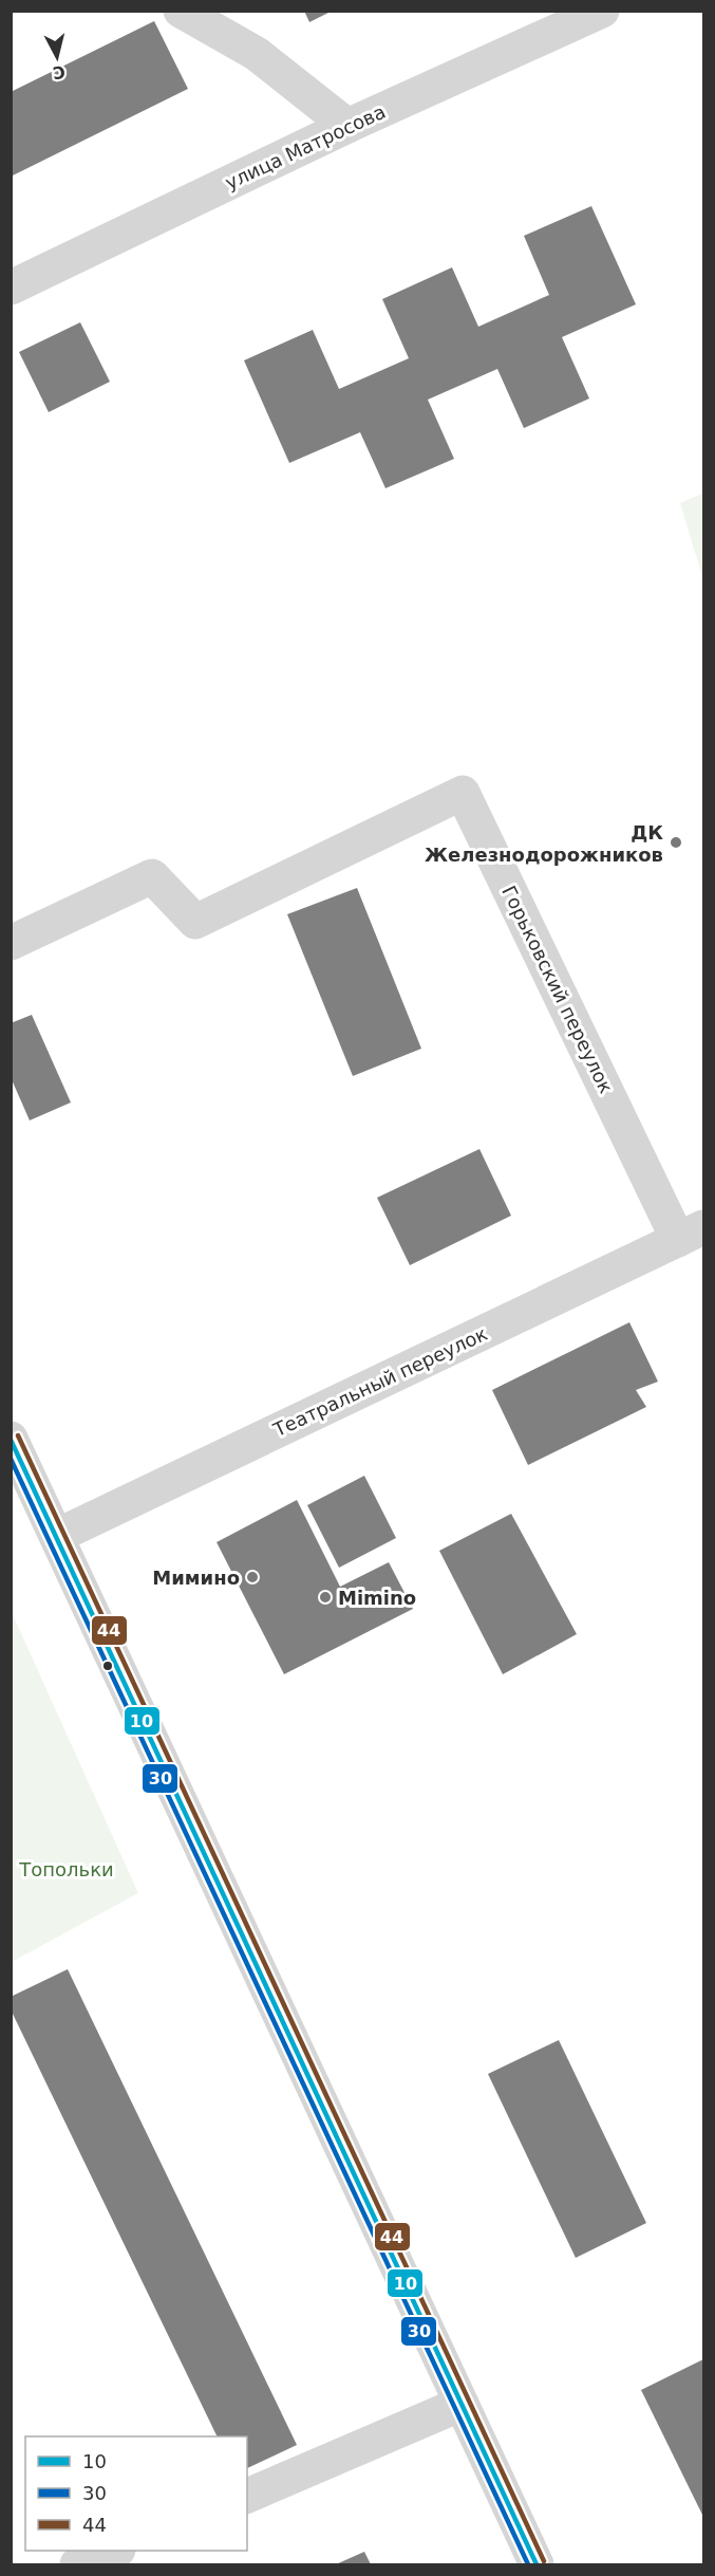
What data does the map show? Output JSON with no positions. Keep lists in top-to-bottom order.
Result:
{
  "streets": {
    "street": ["улица Матросова", "Горьковский переулок", "Театральный переулок"]
  },
  "crossings": [
    ["Горьковский переулок", "Театральный переулок"]
  ],
  "parks": ["Топольки"],
  "places": ["ДК Железнодорожников", "Мимино", "Mimino"],
  "lines": ["transit line 44", "transit line 10", "transit line 30"],
  "legend": ["10", "30", "44"],
  "north": "bottom"
}
